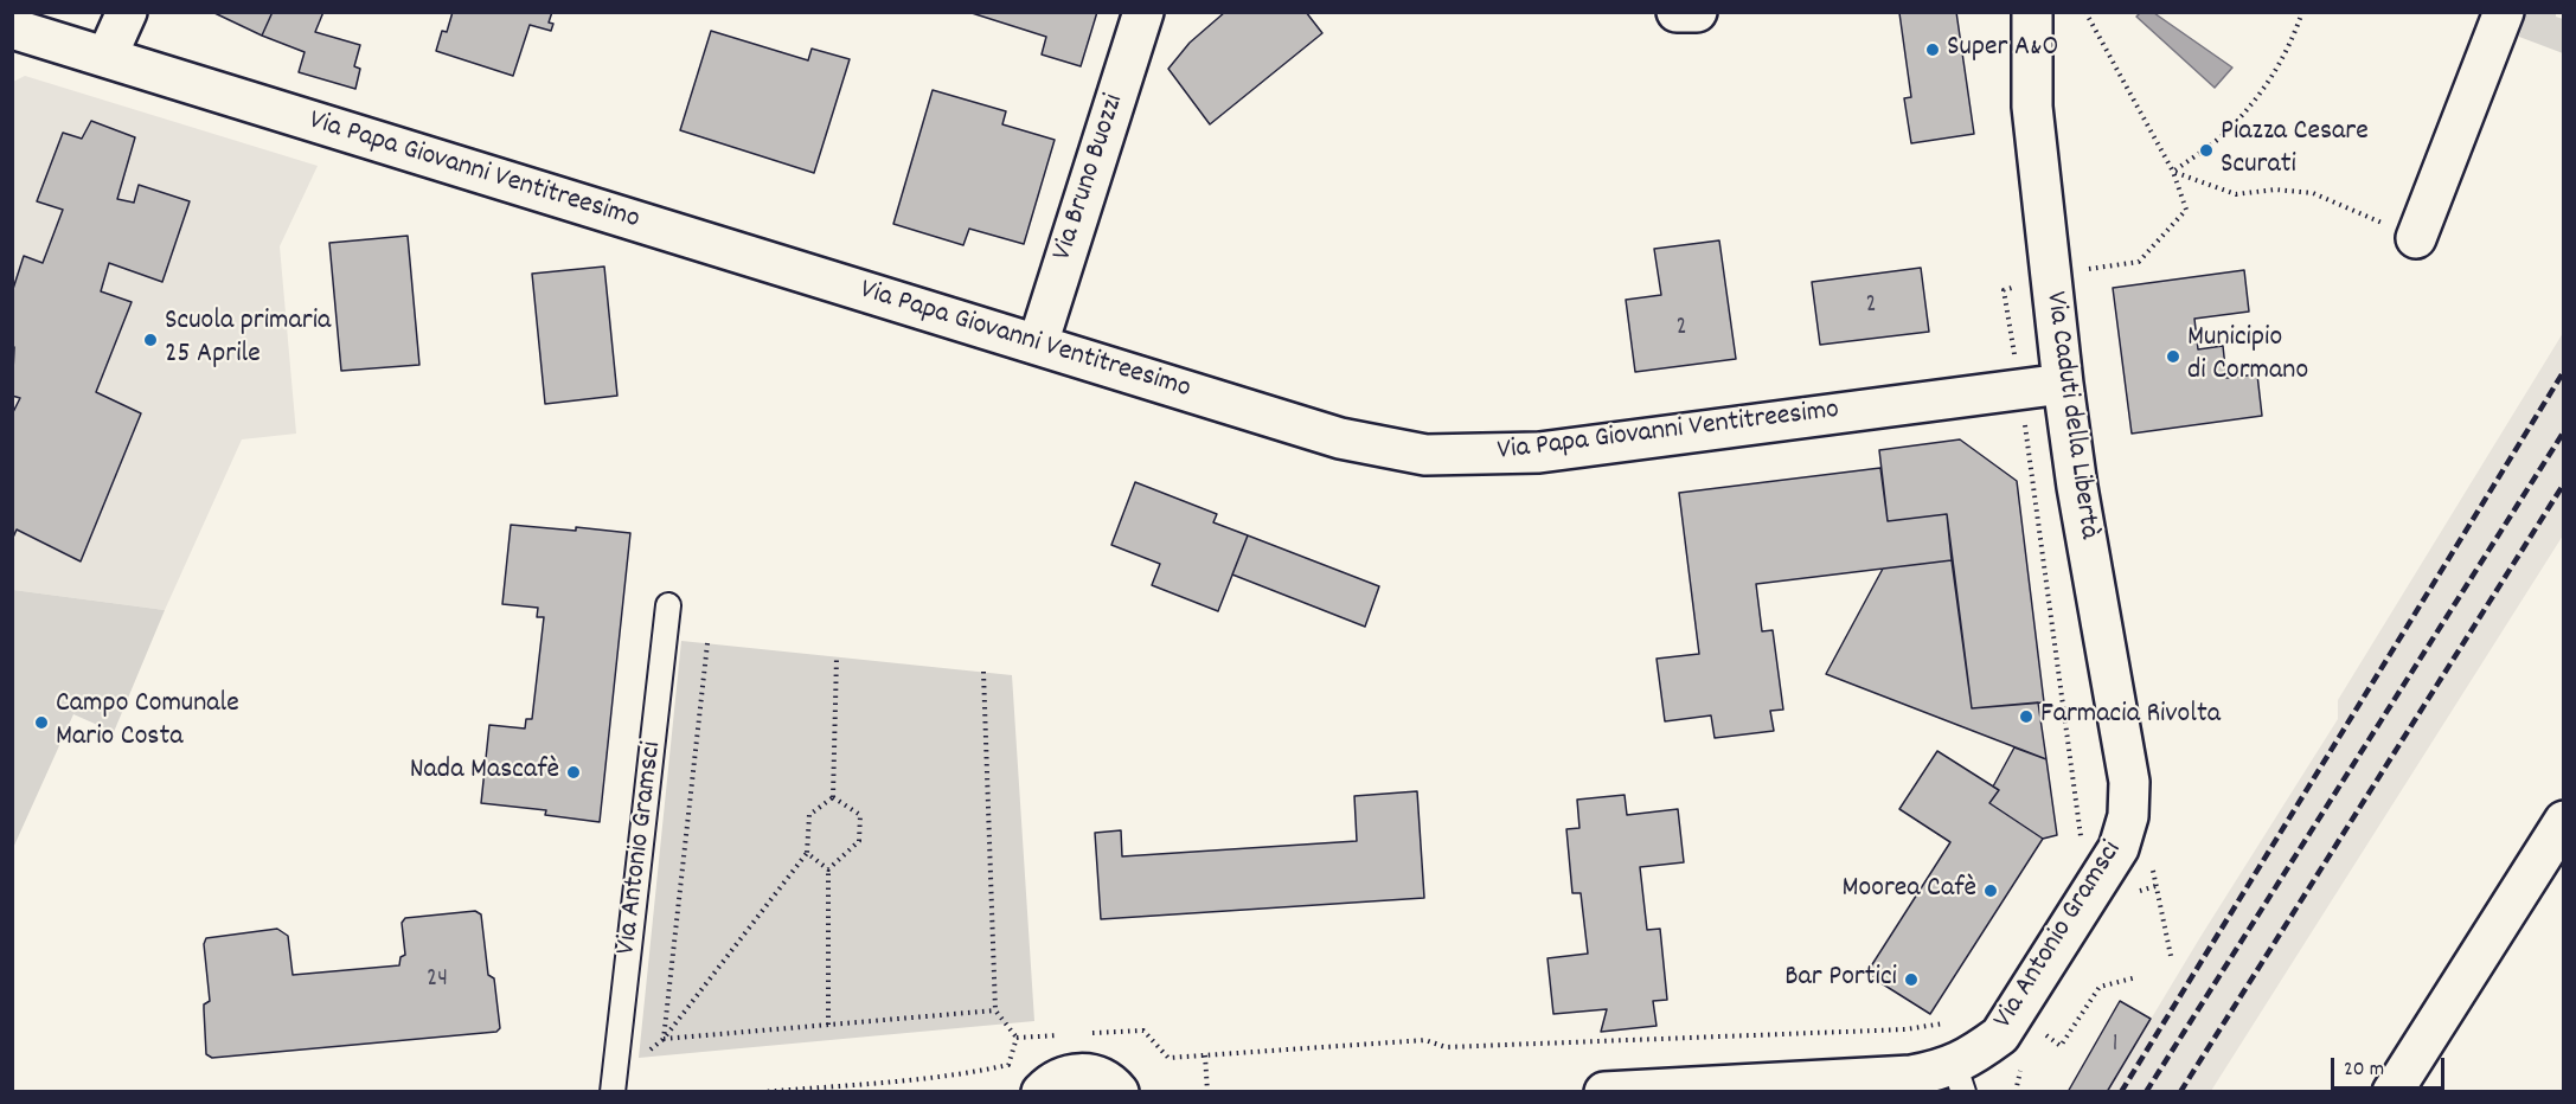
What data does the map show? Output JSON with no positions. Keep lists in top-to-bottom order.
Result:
{
  "streets": {
    "street": [
      "Via Papa Giovanni Ventitreesimo",
      "Via Bruno Buozzi",
      "Via Caduti della Libertà",
      "Via Antonio Gramsci"
    ]
  },
  "crossings": [
    ["Via Papa Giovanni Ventitreesimo", "Via Bruno Buozzi"],
    ["Via Papa Giovanni Ventitreesimo", "Via Caduti della Libertà"],
    ["Via Caduti della Libertà", "Via Antonio Gramsci"]
  ],
  "places": [
    "Super A&O",
    "Piazza Cesare Scurati",
    "Scuola primaria 25 Aprile",
    "Municipio di Cormano",
    "Farmacia Rivolta",
    "Campo Comunale Mario Costa",
    "Nada Mascafè",
    "Moorea Cafè",
    "Bar Portici"
  ],
  "house_numbers": [
    "2",
    "2",
    "24",
    "1"
  ],
  "scale_bar": "20 m"
}
